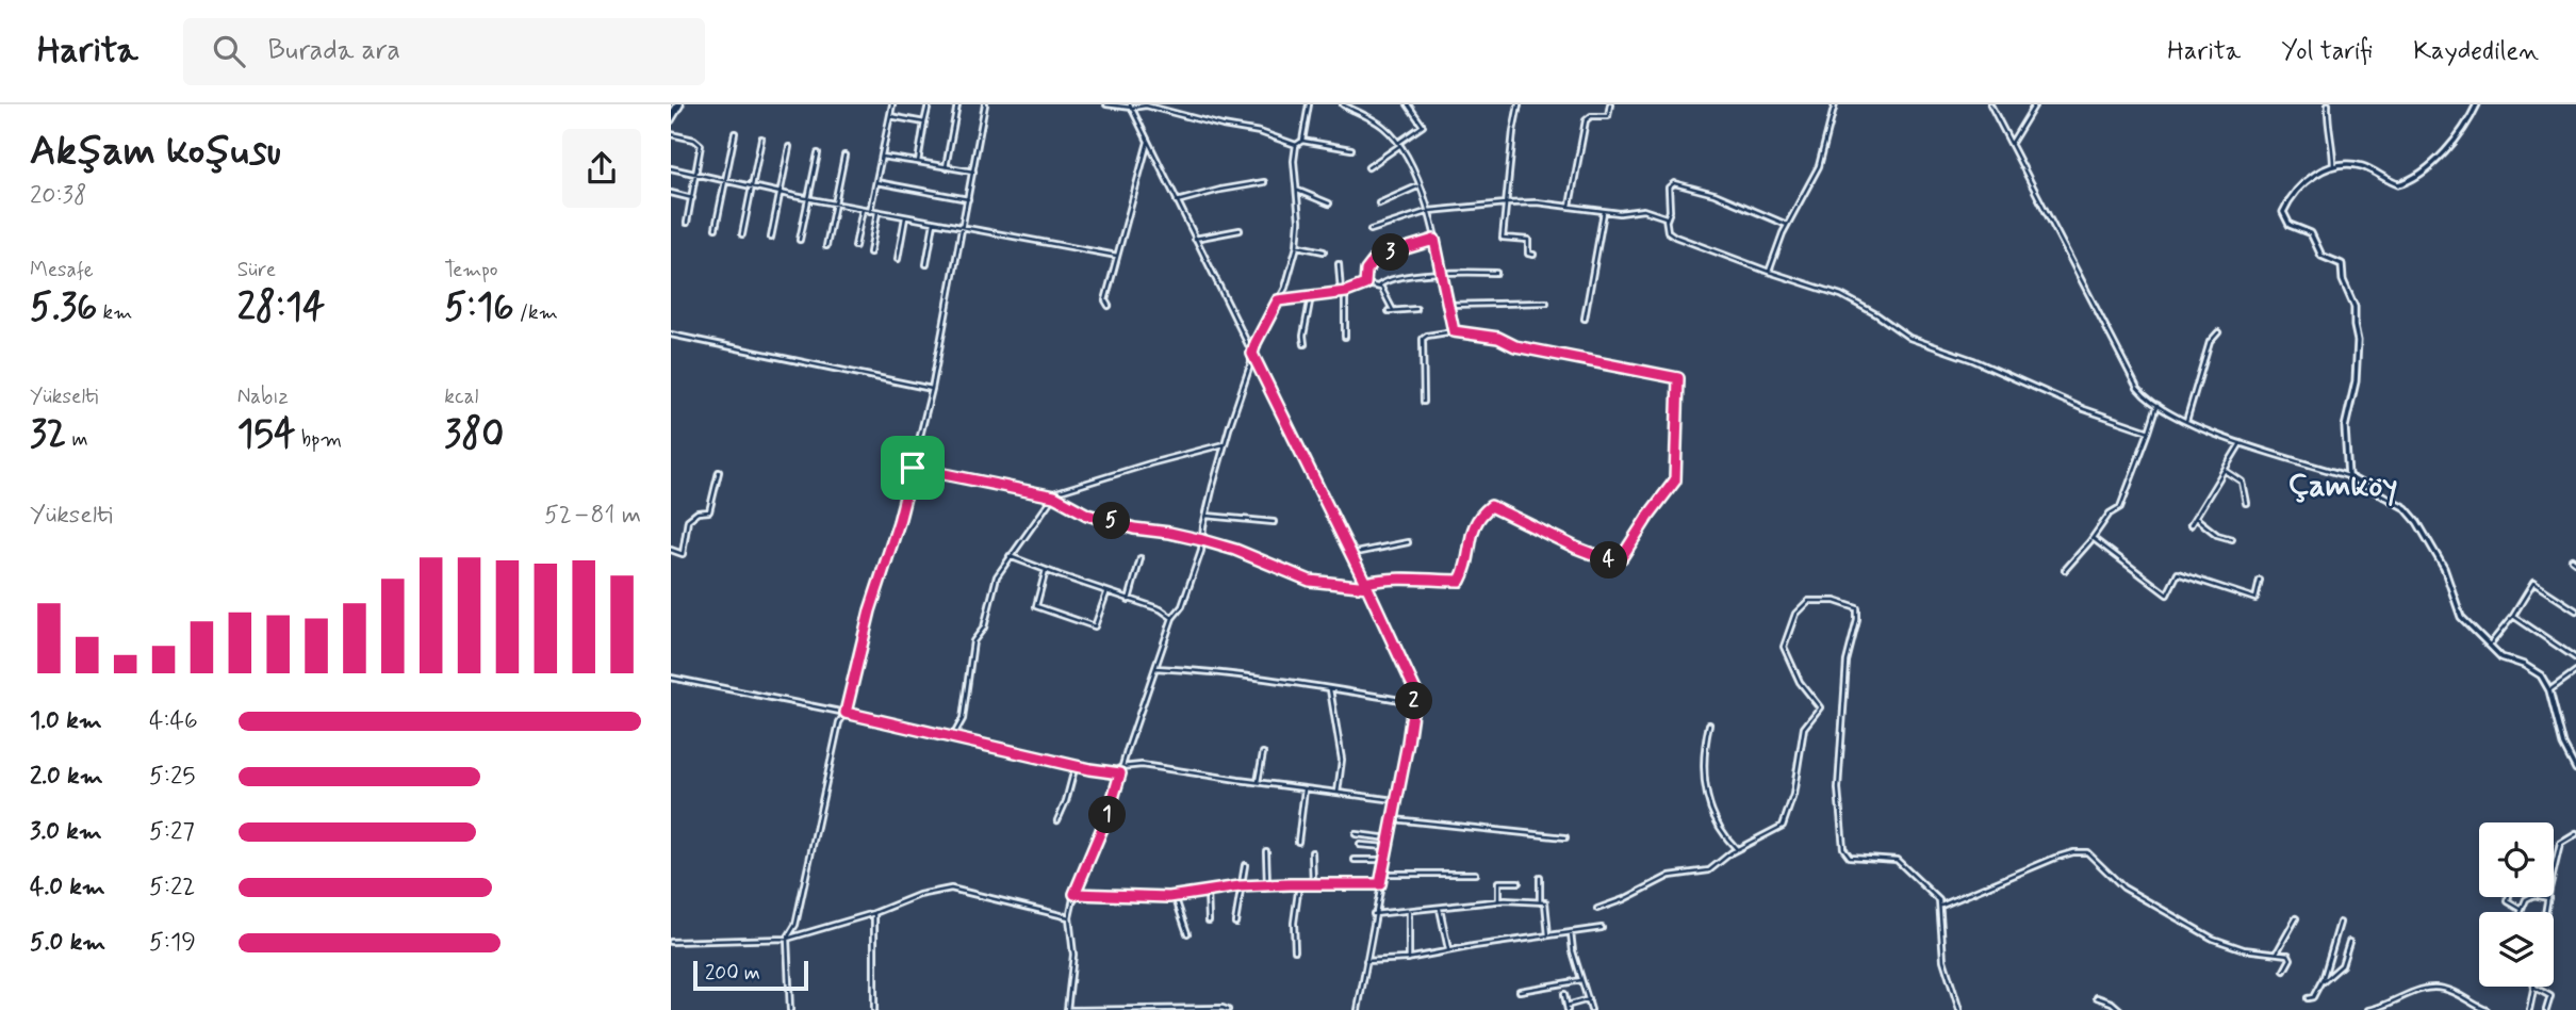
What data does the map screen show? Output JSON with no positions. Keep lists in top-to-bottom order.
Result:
{
  "districts": ["Çamköy"],
  "scale_bar": "200 m",
  "page": {
    "header": "Harita",
    "search": "Burada ara",
    "nav": ["Harita", "Yol tarifi", "Kaydedilen"],
    "heading": ["Akşam koşusu", "20:38"],
    "stats": [
      ["Mesafe", "5.36 km"],
      ["Süre", "28:14"],
      ["Tempo", "5:16 /km"],
      ["Yükselti", "32 m"],
      ["Nabız", "154 bpm"],
      ["kcal", "380"]
    ],
    "pins": [
      "3",
      "5",
      "4",
      "2",
      "1"
    ],
    "chart": ["Yükselti", "52–81 m"],
    "list": [
      {
        "name": "1.0 km",
        "note": "4:46"
      },
      {
        "name": "2.0 km",
        "note": "5:25"
      },
      {
        "name": "3.0 km",
        "note": "5:27"
      },
      {
        "name": "4.0 km",
        "note": "5:22"
      },
      {
        "name": "5.0 km",
        "note": "5:19"
      }
    ],
    "scale": "200 m"
  }
}
